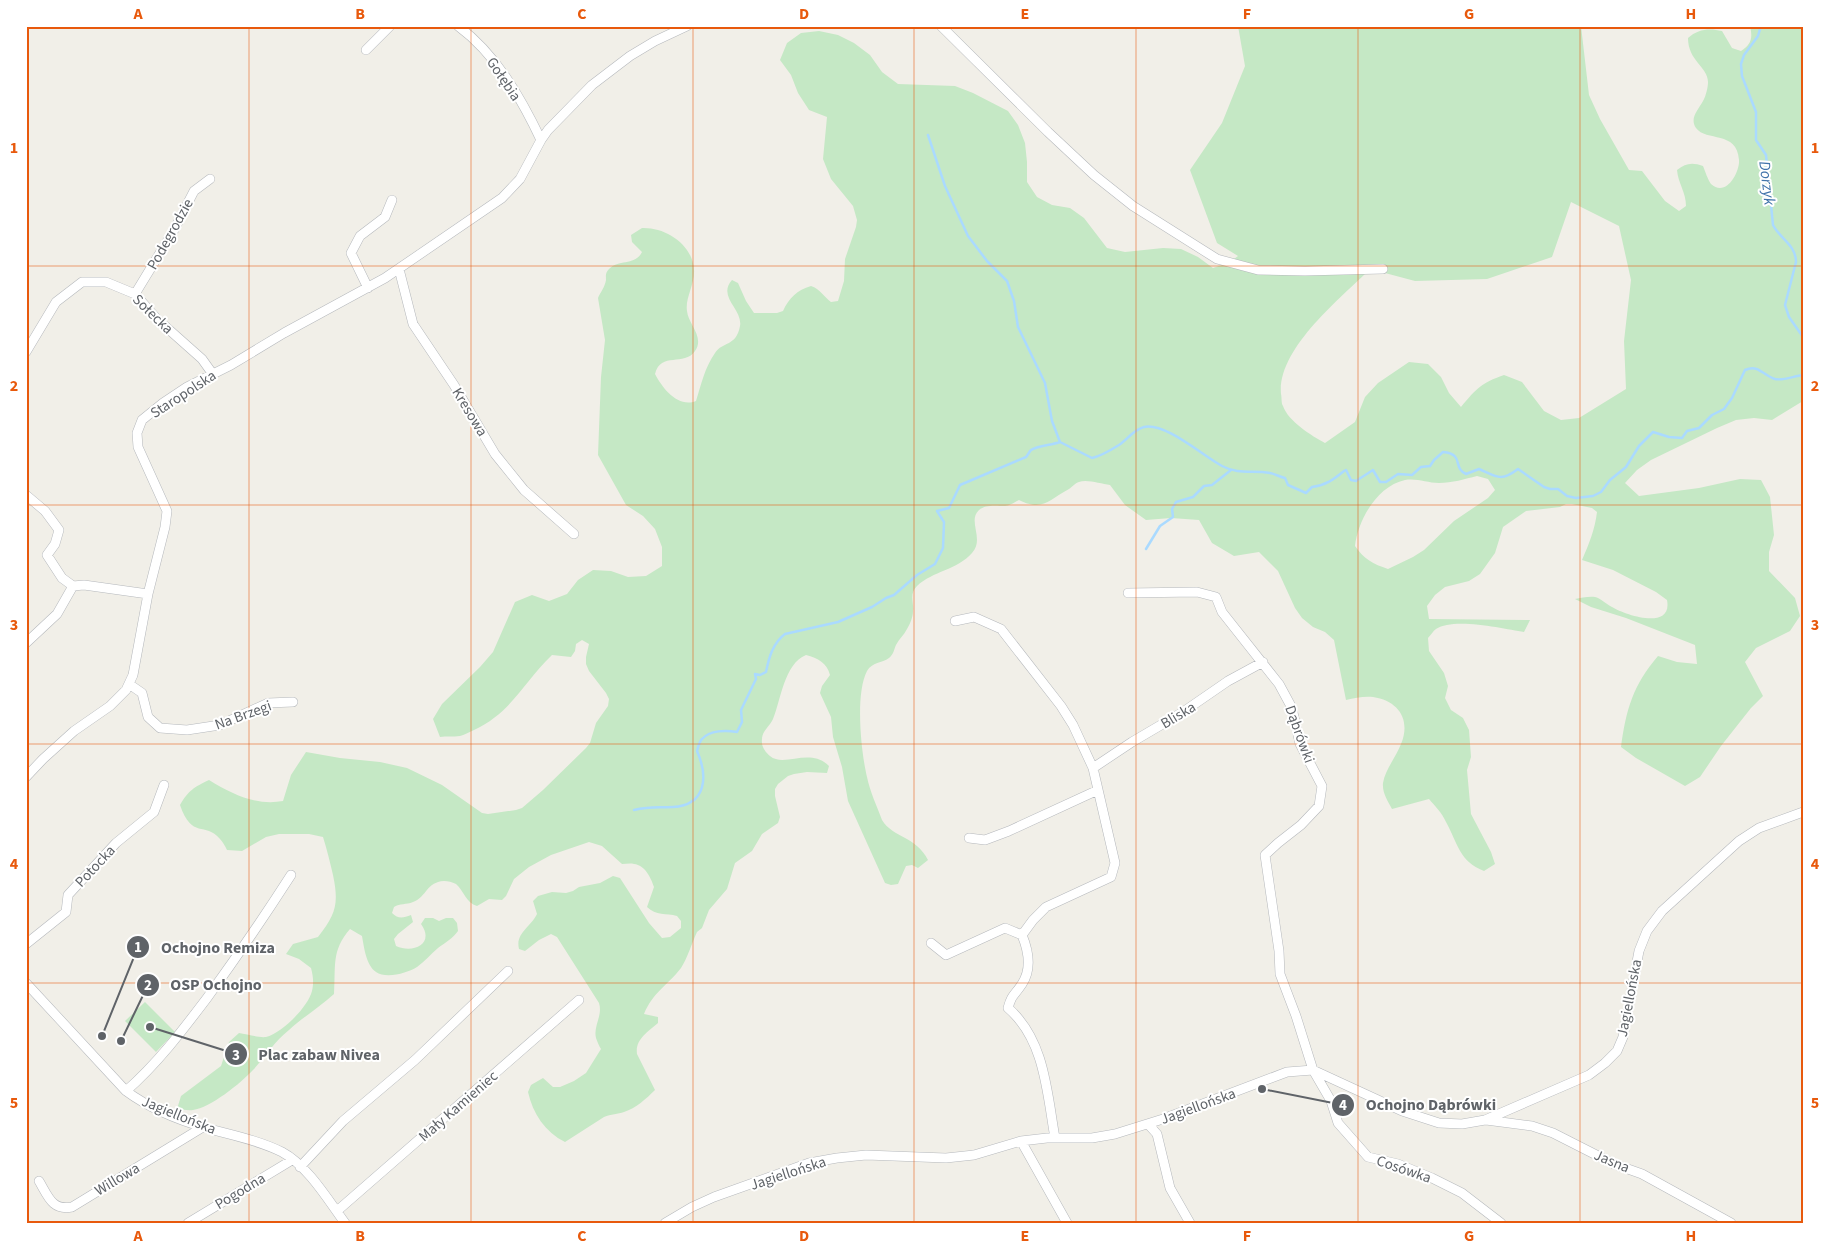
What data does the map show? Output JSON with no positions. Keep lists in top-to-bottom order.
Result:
{
  "streets": {
    "street": [
      "Gołębia",
      "Podegrodzie",
      "Sołecka",
      "Staropolska",
      "Kresowa",
      "Na Brzegi",
      "Bliska",
      "Dąbrówki",
      "Potocka",
      "Jagiellońska",
      "Mały Kamieniec",
      "Jasna",
      "Cosówka",
      "Willowa",
      "Pogodna"
    ]
  },
  "crossings": [
    ["Gołębia", "Staropolska"],
    ["Podegrodzie", "Sołecka"],
    ["Sołecka", "Staropolska"],
    ["Staropolska", "Kresowa"],
    ["Staropolska", "Na Brzegi"],
    ["Bliska", "Dąbrówki"],
    ["Dąbrówki", "Jagiellońska"],
    ["Dąbrówki", "Cosówka"],
    ["Jagiellońska", "Mały Kamieniec"],
    ["Jagiellońska", "Jasna"],
    ["Jagiellońska", "Cosówka"],
    ["Jagiellońska", "Willowa"],
    ["Jagiellońska", "Pogodna"]
  ],
  "water": ["Dorzyk"],
  "places": [
    "Plac zabaw Nivea",
    "Ochojno Remiza",
    "OSP Ochojno",
    "Ochojno Dąbrówki"
  ],
  "grid": {
    "columns": [
      "A",
      "B",
      "C",
      "D",
      "E",
      "F",
      "G",
      "H"
    ],
    "rows": [
      "1",
      "2",
      "3",
      "4",
      "5"
    ]
  }
}
